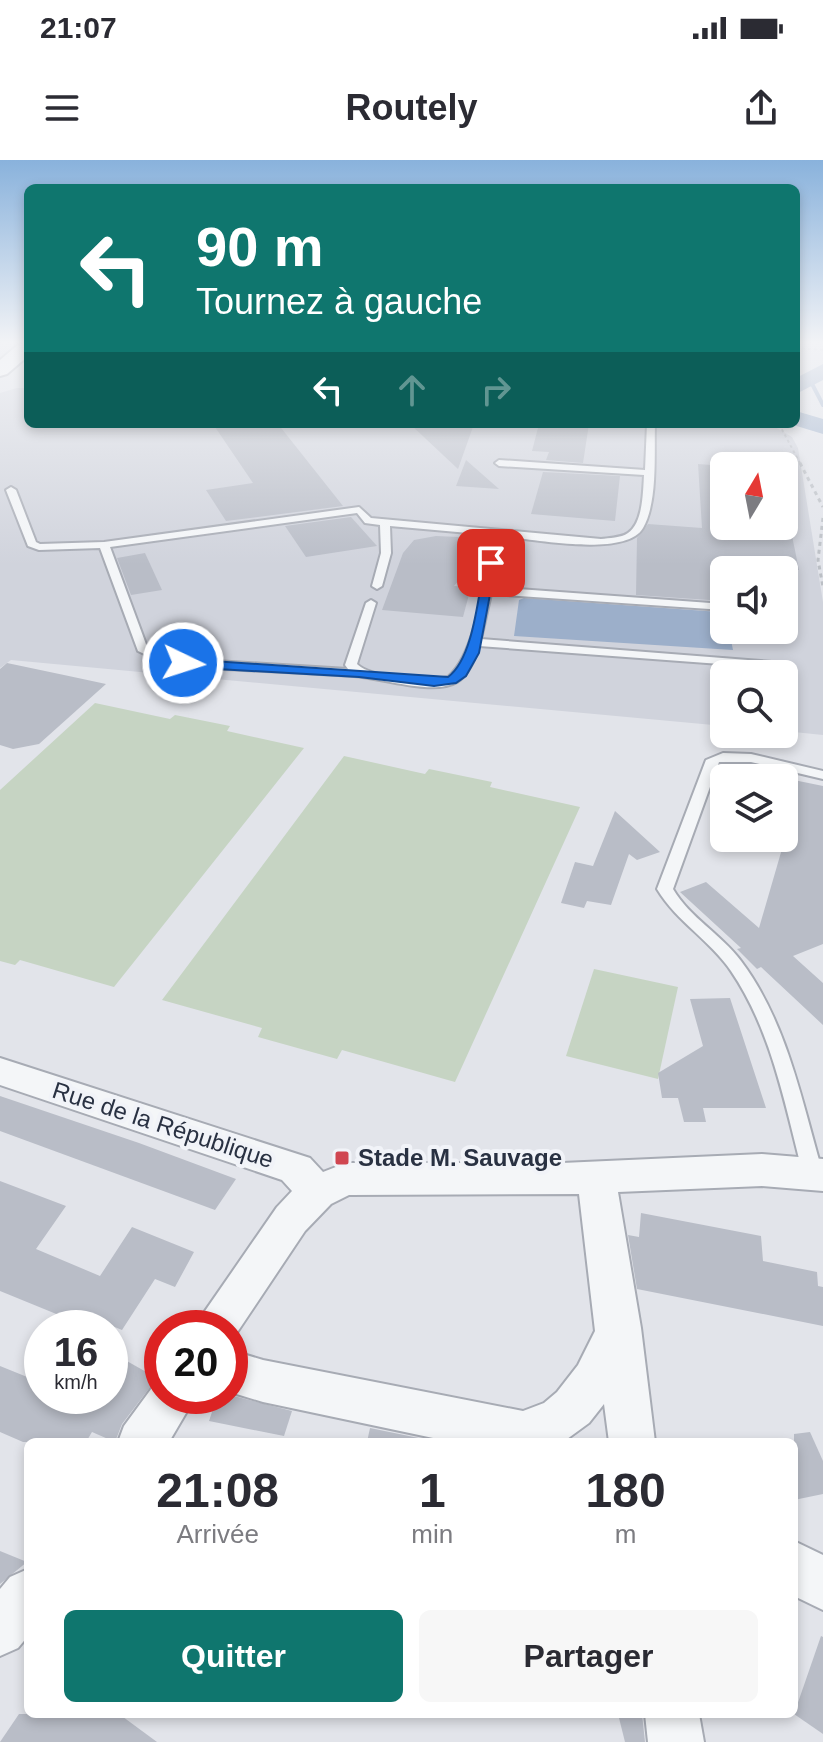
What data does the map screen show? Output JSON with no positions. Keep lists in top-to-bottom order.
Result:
{
  "streets": {
    "street": ["Rue de la République"]
  },
  "places": {
    "transit": ["Stade M. Sauvage"]
  },
  "north": "top",
  "page": {
    "status": "21:07",
    "header": "Routely",
    "turn": ["90 m", "Tournez à gauche"],
    "speed": "16 km/h",
    "limit": "20",
    "eta": [
      "21:08",
      "Arrivée",
      "1",
      "min",
      "180",
      "m"
    ],
    "buttons": ["Quitter", "Partager"]
  }
}
